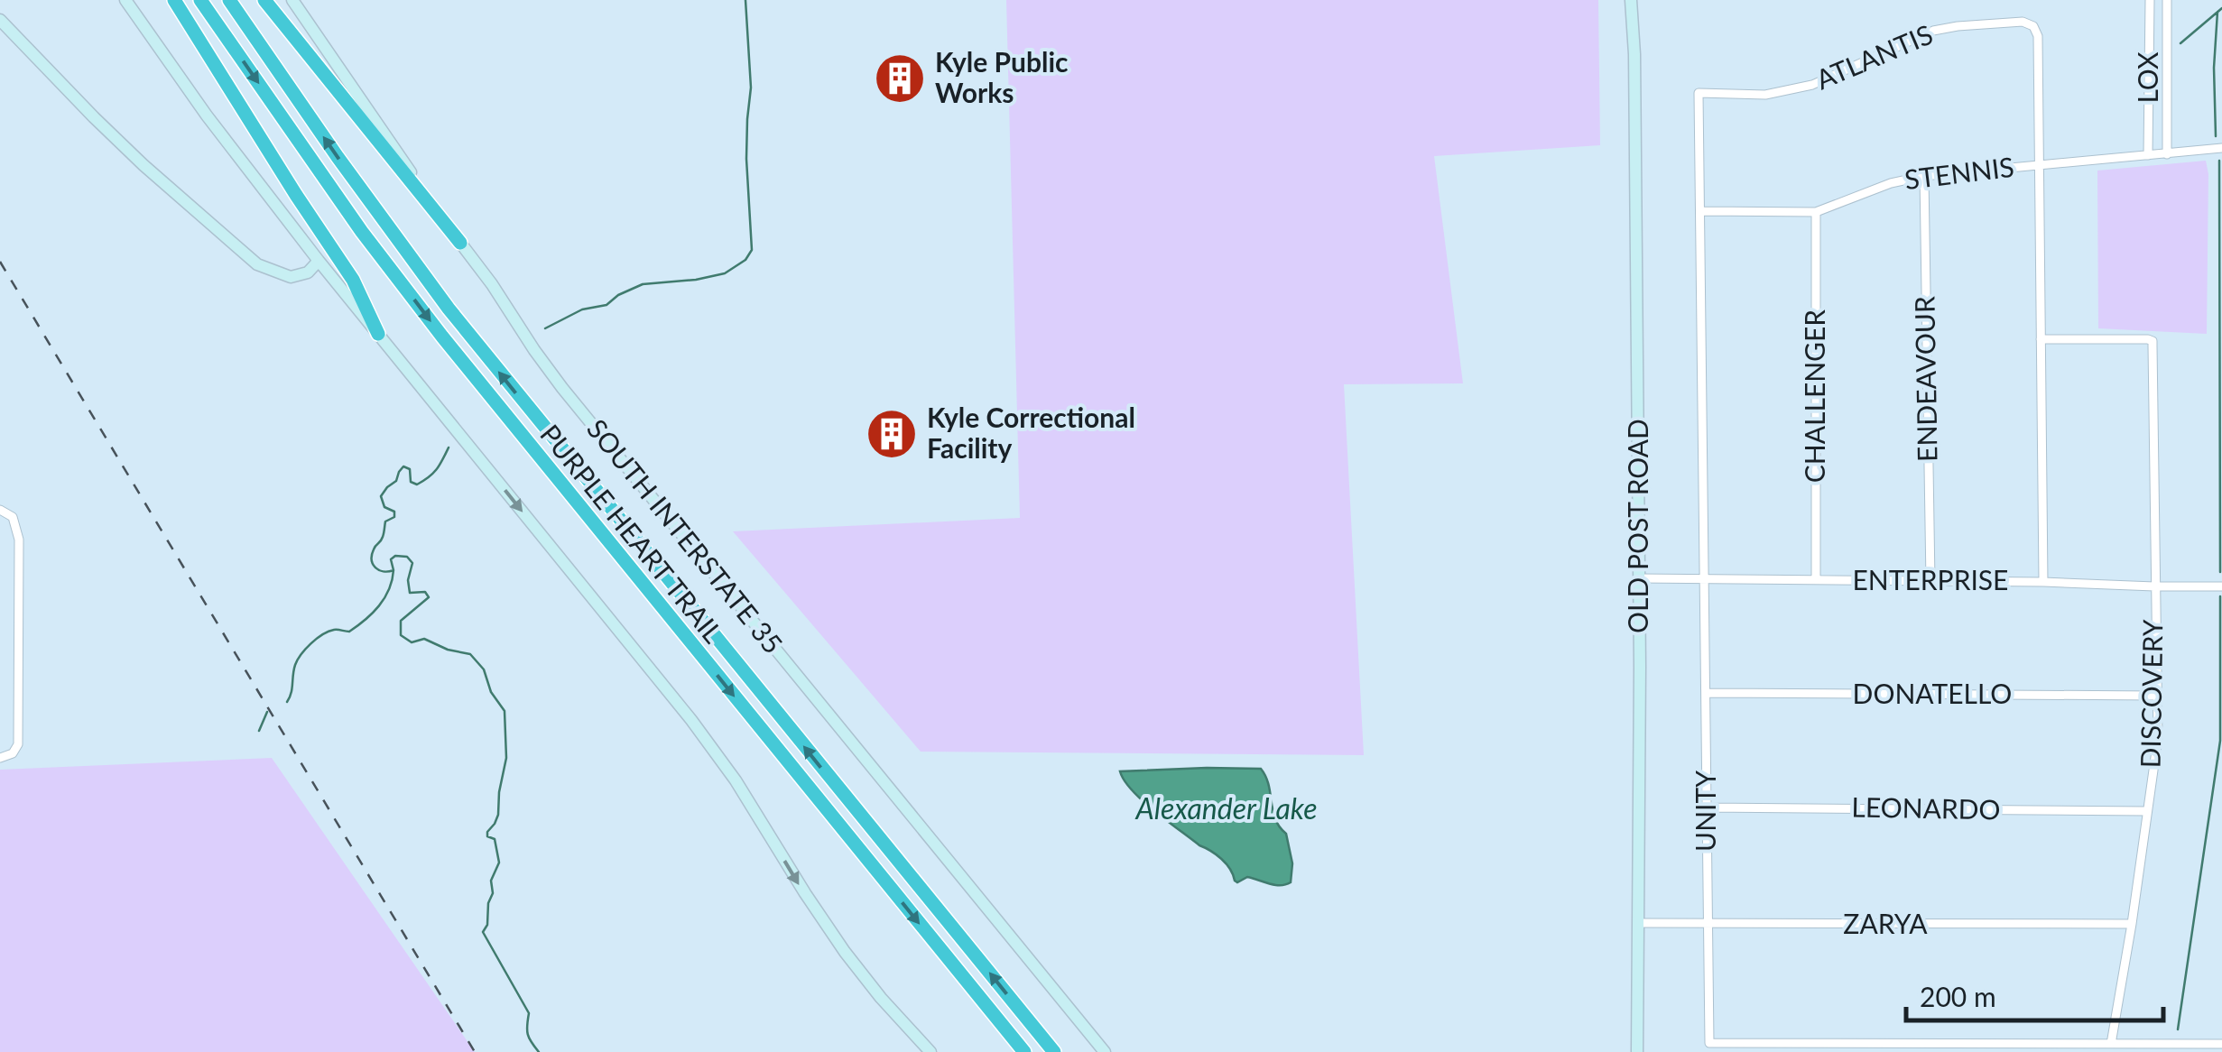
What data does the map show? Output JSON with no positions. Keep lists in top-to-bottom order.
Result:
{
  "streets": {
    "highway": ["PURPLE HEART TRAIL"],
    "main road": ["OLD POST ROAD", "SOUTH INTERSTATE 35"],
    "street": [
      "ATLANTIS",
      "LOX",
      "STENNIS",
      "ENDEAVOUR",
      "CHALLENGER",
      "ENTERPRISE",
      "DISCOVERY",
      "DONATELLO",
      "LEONARDO",
      "UNITY",
      "ZARYA"
    ]
  },
  "crossings": [
    ["ATLANTIS", "STENNIS"],
    ["ATLANTIS", "ENTERPRISE"],
    ["ATLANTIS", "DISCOVERY"],
    ["ATLANTIS", "UNITY"],
    ["LOX", "STENNIS"],
    ["STENNIS", "ENDEAVOUR"],
    ["STENNIS", "CHALLENGER"],
    ["ENDEAVOUR", "ENTERPRISE"],
    ["CHALLENGER", "ENTERPRISE"],
    ["OLD POST ROAD", "ENTERPRISE"],
    ["OLD POST ROAD", "ZARYA"],
    ["ENTERPRISE", "DISCOVERY"],
    ["ENTERPRISE", "UNITY"],
    ["DISCOVERY", "DONATELLO"],
    ["DISCOVERY", "LEONARDO"],
    ["DISCOVERY", "ZARYA"],
    ["DONATELLO", "UNITY"],
    ["LEONARDO", "UNITY"],
    ["UNITY", "ZARYA"]
  ],
  "water": ["Alexander Lake"],
  "places": {
    "building": ["Kyle Public Works", "Kyle Correctional Facility"]
  },
  "scale_bar": "200 m"
}
